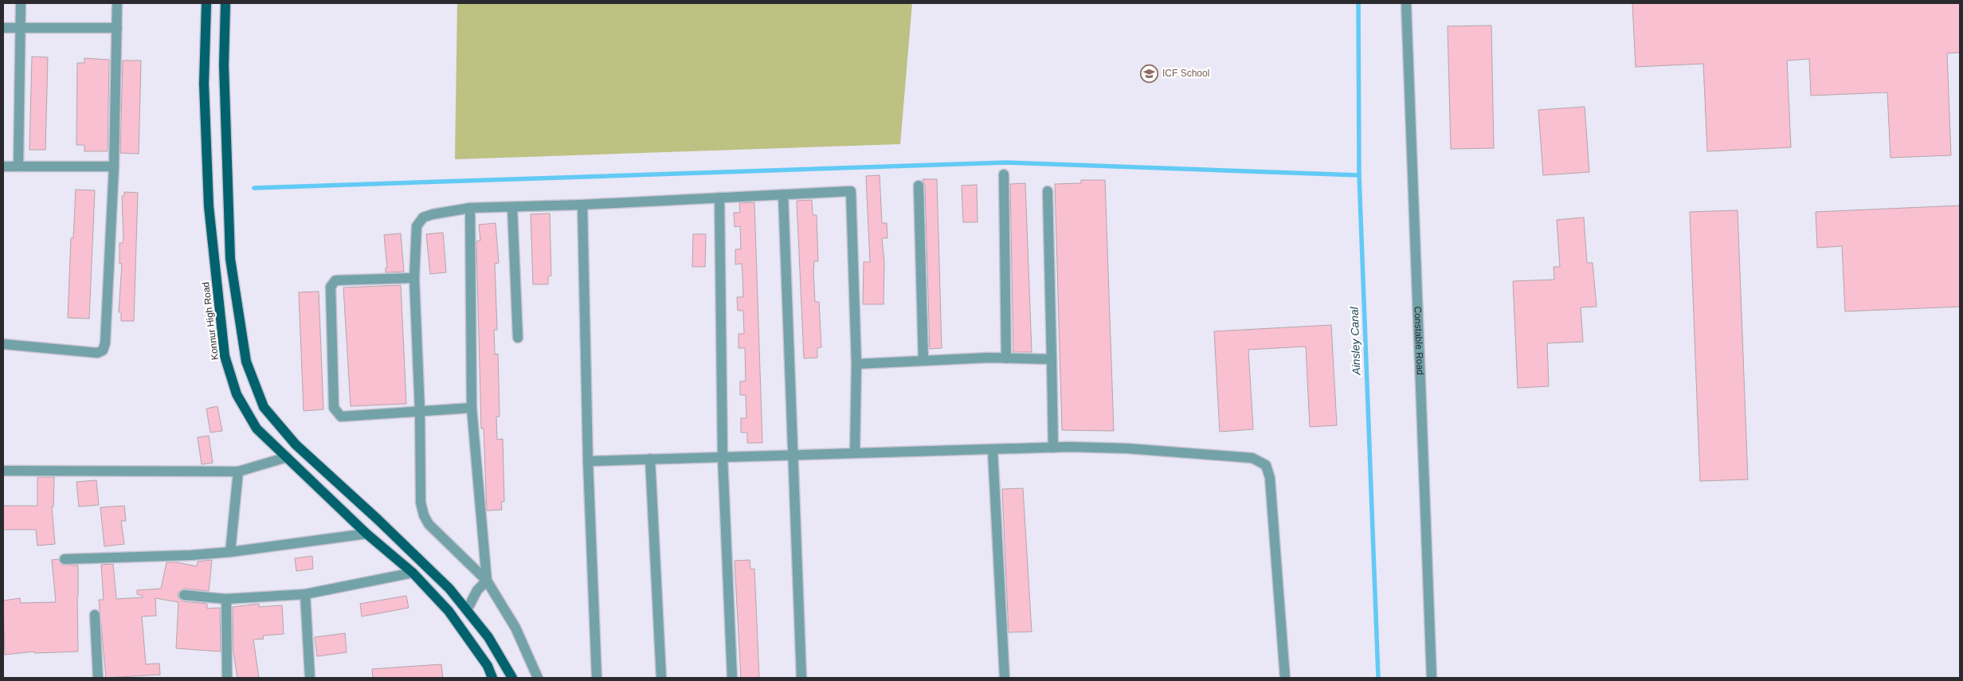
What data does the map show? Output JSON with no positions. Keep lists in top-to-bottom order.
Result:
{
  "streets": {
    "main road": ["Konnur High Road"],
    "street": ["Constable Road"]
  },
  "water": ["Ainsley Canal"],
  "places": {
    "school or university": ["ICF School"]
  }
}
